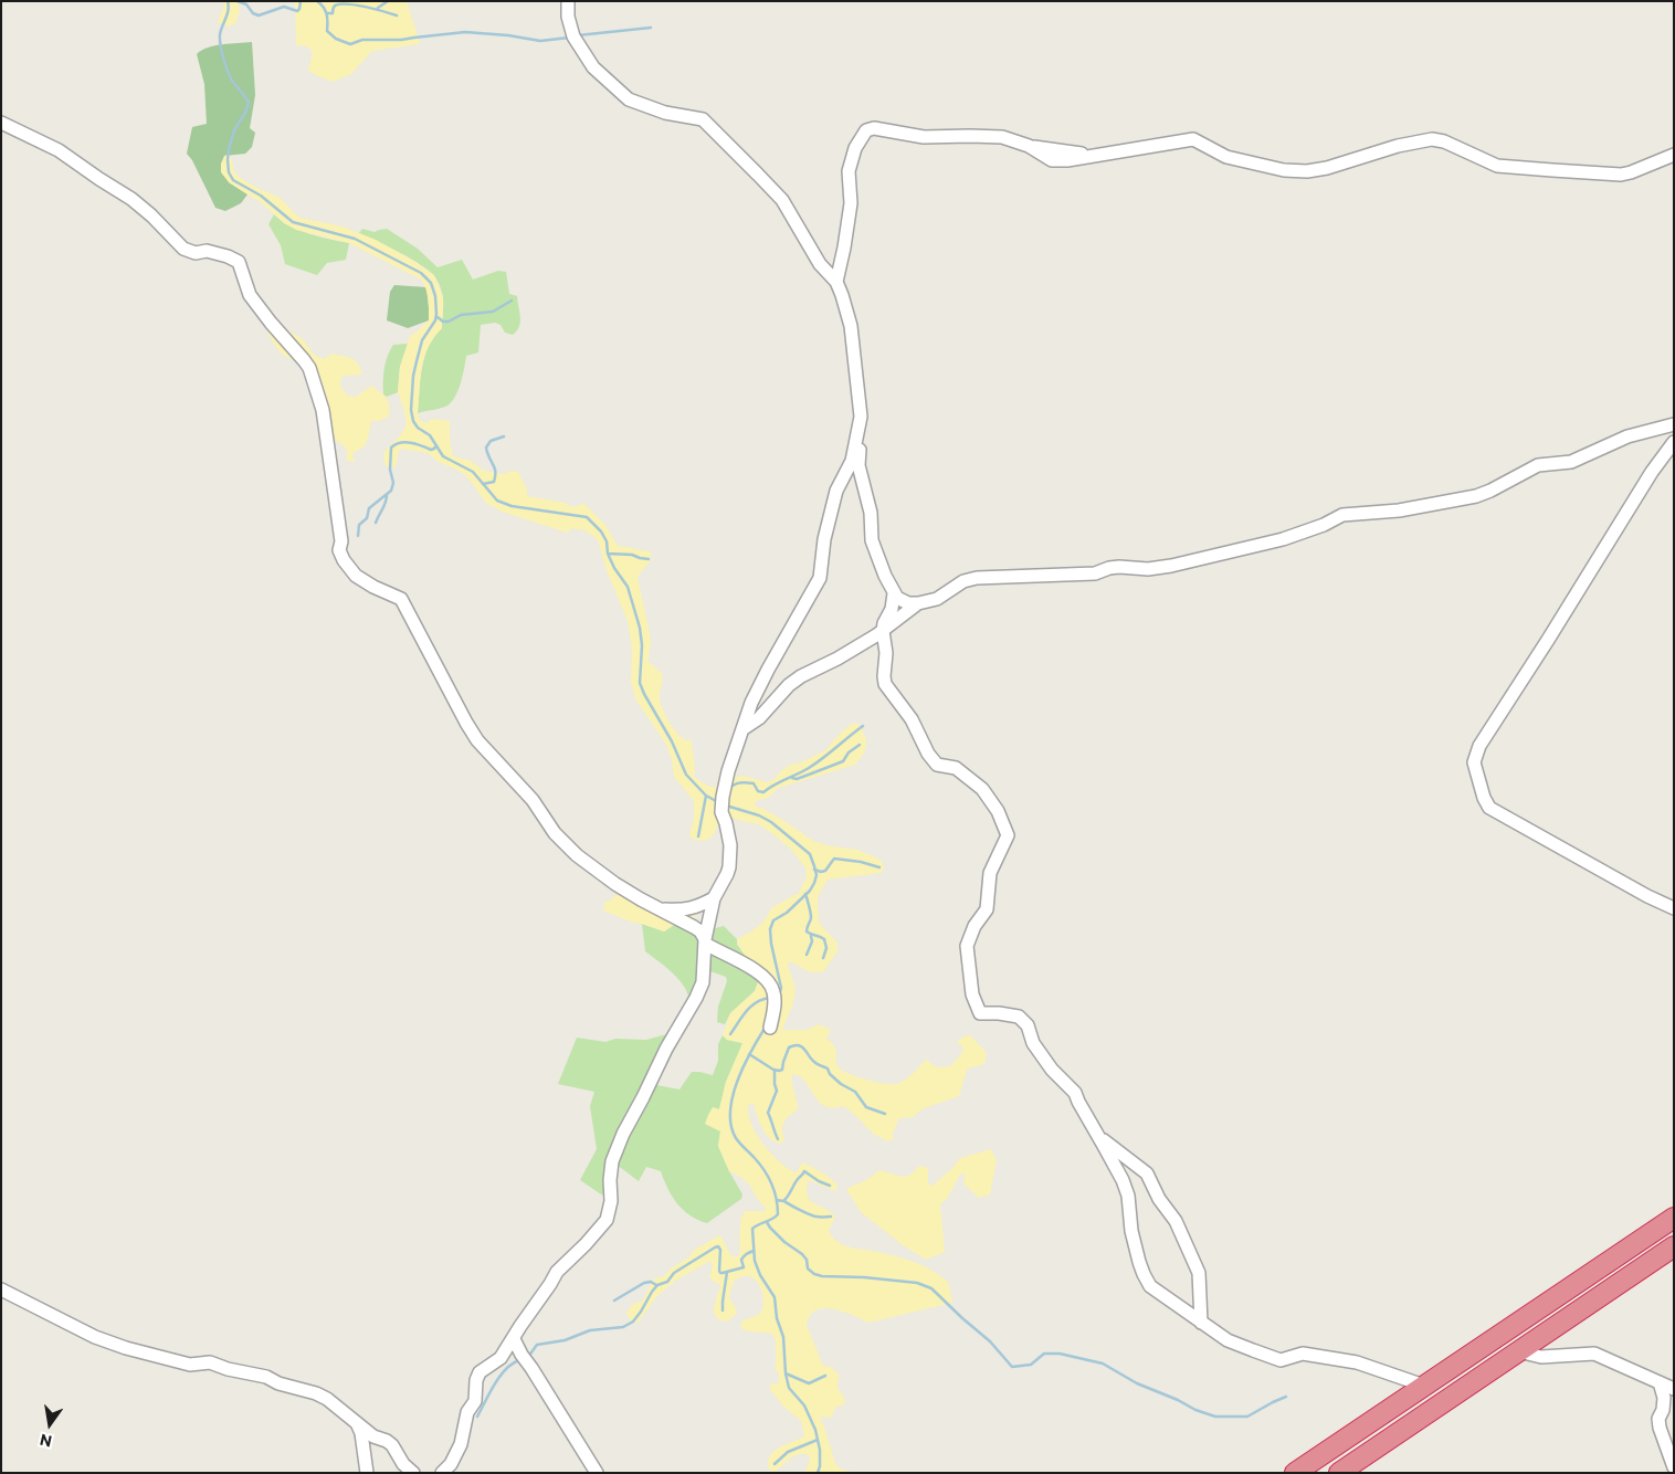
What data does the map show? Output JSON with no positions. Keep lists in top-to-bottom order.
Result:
{
  "north": "bottom"
}
